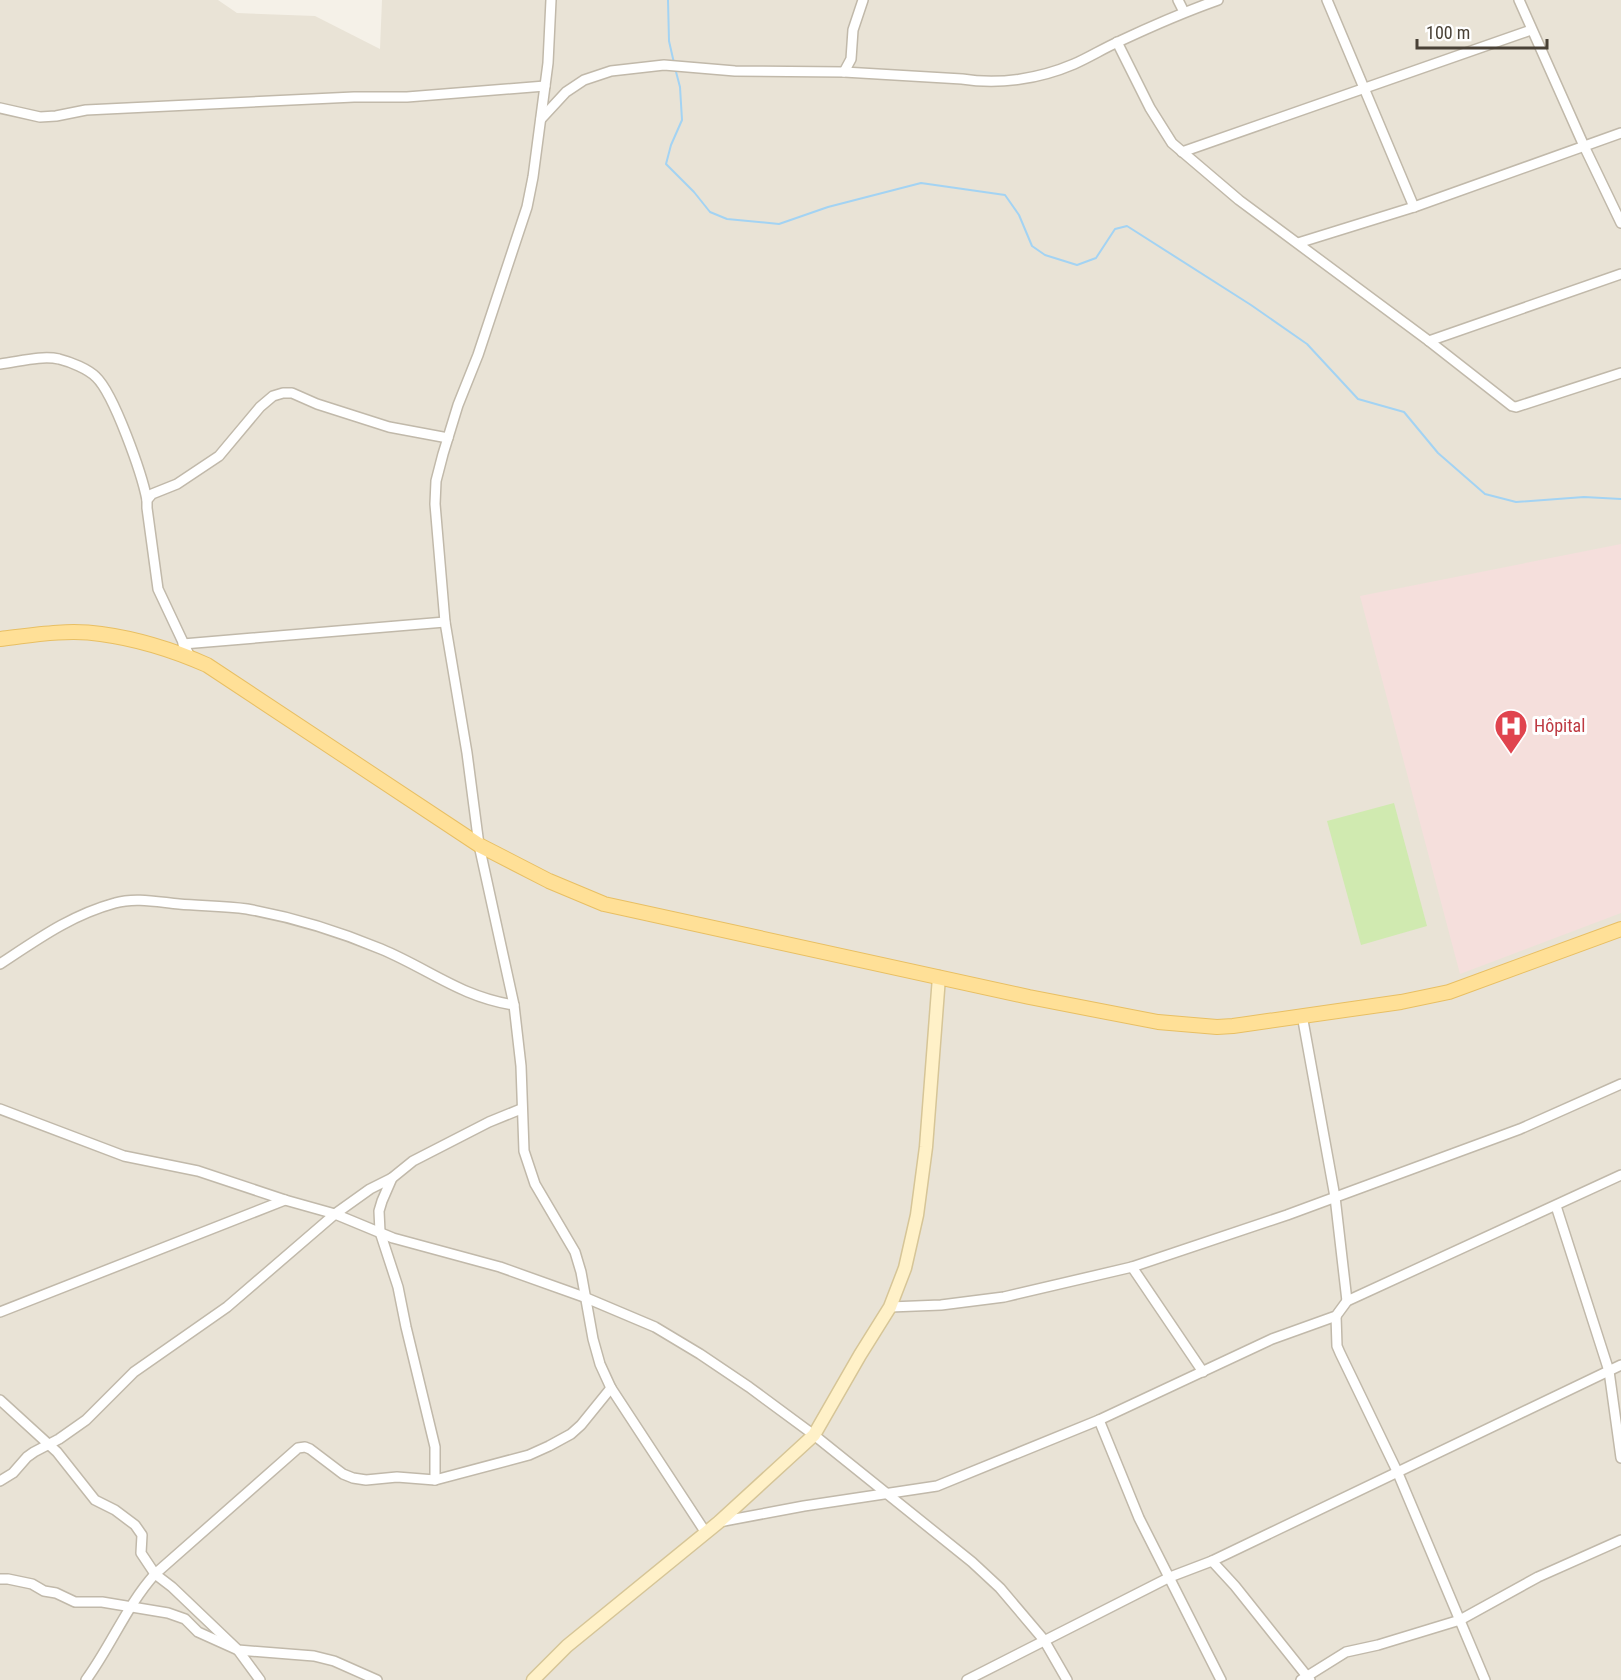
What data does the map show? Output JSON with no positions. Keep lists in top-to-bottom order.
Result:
{
  "places": {
    "hospital": ["Hôpital"]
  },
  "scale_bar": "100 m"
}
